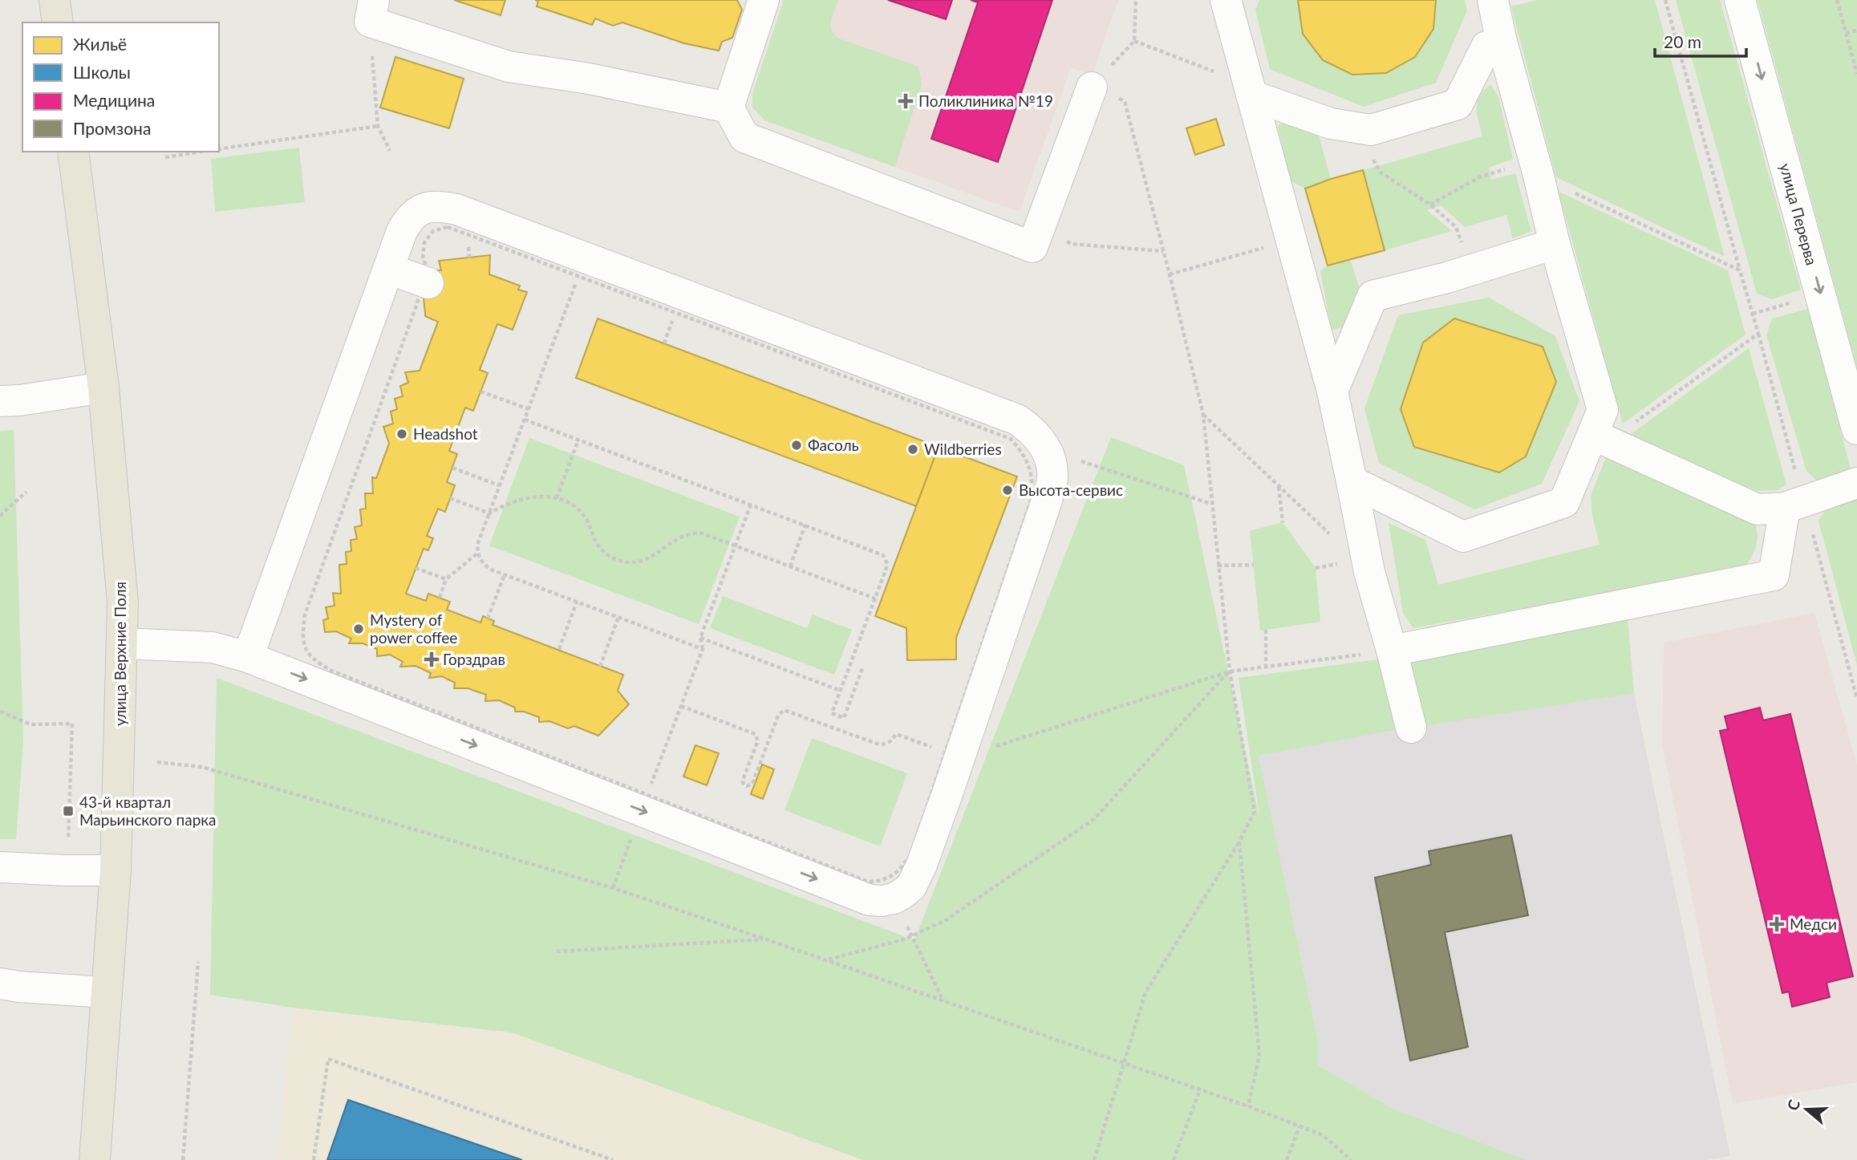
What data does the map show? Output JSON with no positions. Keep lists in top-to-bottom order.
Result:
{
  "streets": {
    "main road": ["улица Верхние Поля"],
    "street": ["улица Перерва"]
  },
  "places": {
    "health": ["Поликлиника №19", "Горздрав", "Медси"],
    "other": [
      "Headshot",
      "Фасоль",
      "Wildberries",
      "Высота-сервис",
      "Mystery of power coffee"
    ],
    "transit": ["43-й квартал Марьинского парка"]
  },
  "legend": [
    "Жильё",
    "Школы",
    "Медицина",
    "Промзона"
  ],
  "scale_bar": "20 m",
  "north": "left"
}
